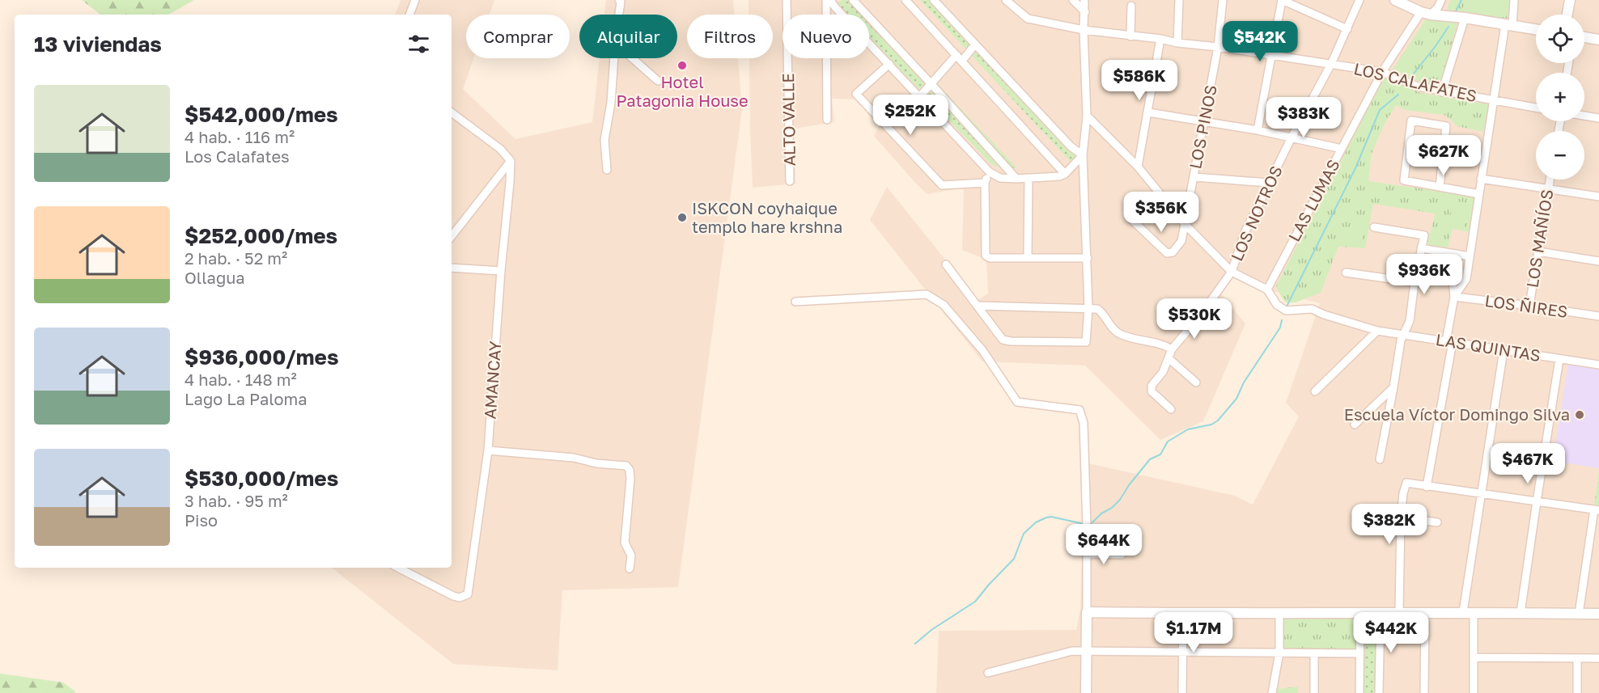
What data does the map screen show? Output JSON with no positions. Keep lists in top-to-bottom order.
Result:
{
  "streets": {
    "street": [
      "LOS CALAFATES",
      "ALTO VALLE",
      "LOS PINOS",
      "LAS LUMAS",
      "LOS NOTROS",
      "LOS MAÑÍOS",
      "LOS ÑIRES",
      "LAS QUINTAS",
      "AMANCAY"
    ]
  },
  "crossings": [
    ["LOS CALAFATES", "LOS PINOS"],
    ["LOS CALAFATES", "LAS LUMAS"],
    ["LOS CALAFATES", "LOS NOTROS"],
    ["LAS LUMAS", "LAS QUINTAS"],
    ["LOS MAÑÍOS", "LOS ÑIRES"]
  ],
  "places": ["Hotel Patagonia House", "ISKCON coyhaique templo hare krshna", "Escuela Víctor Domingo Silva"],
  "page": {
    "map_buttons": ["+", "−"],
    "chip": [
      "Comprar",
      "Alquilar",
      "Filtros",
      "Nuevo"
    ],
    "heading": "13 viviendas",
    "price": [
      "$542K",
      "$586K",
      "$252K",
      "$383K",
      "$627K",
      "$356K",
      "$936K",
      "$530K",
      "$467K",
      "$382K",
      "$644K",
      "$1.17M",
      "$442K"
    ],
    "list": [
      {
        "name": "$542,000/mes",
        "note": "4 hab. · 116 m² · Los Calafates"
      },
      {
        "name": "$252,000/mes",
        "note": "2 hab. · 52 m² · Ollagua"
      },
      {
        "name": "$936,000/mes",
        "note": "4 hab. · 148 m² · Lago La Paloma"
      },
      {
        "name": "$530,000/mes",
        "note": "3 hab. · 95 m² · Piso"
      }
    ]
  }
}
